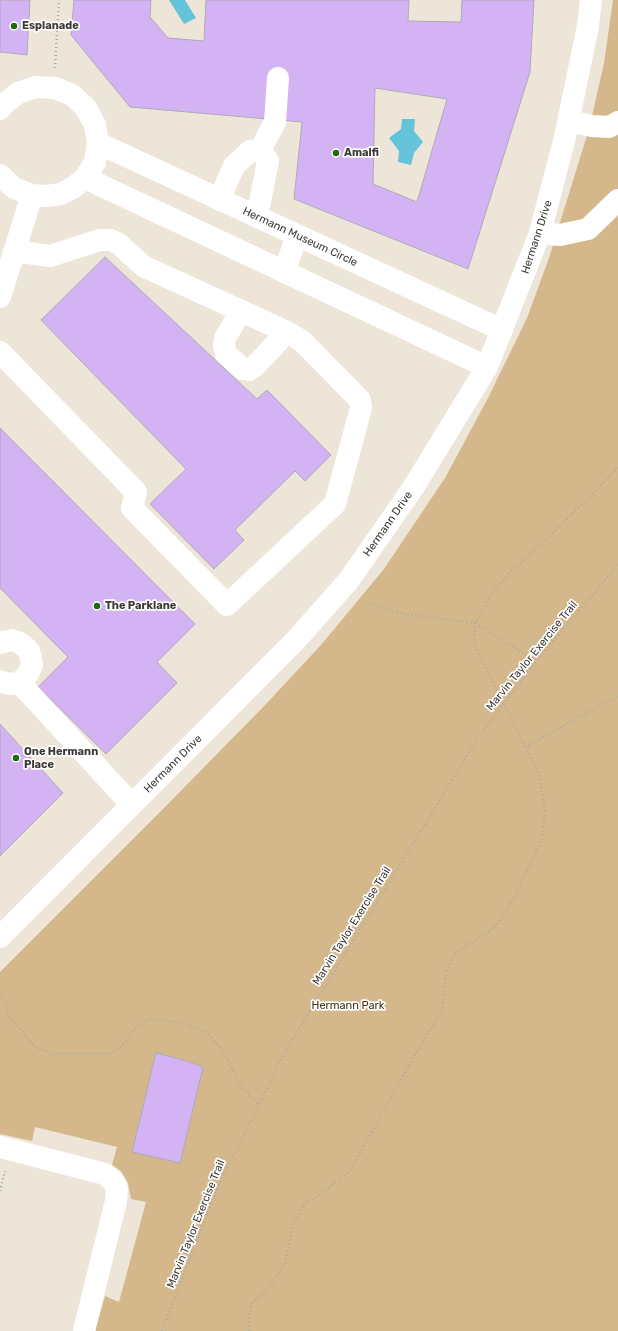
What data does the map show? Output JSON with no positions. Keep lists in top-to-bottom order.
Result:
{
  "streets": {
    "street": ["Hermann Museum Circle", "Hermann Drive"],
    "path": ["Marvin Taylor Exercise Trail"]
  },
  "crossings": [
    ["Hermann Museum Circle", "Hermann Drive"]
  ],
  "parks": ["Hermann Park"],
  "places": [
    "Esplanade",
    "Amalfi",
    "The Parklane",
    "One Hermann Place"
  ]
}
